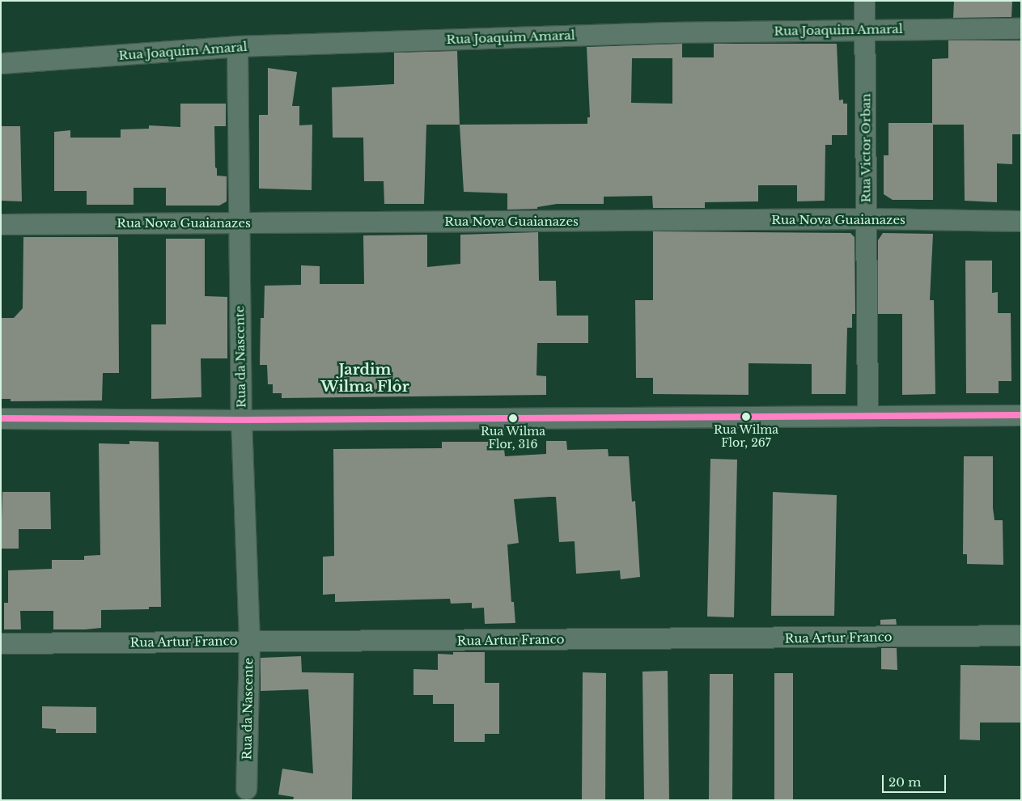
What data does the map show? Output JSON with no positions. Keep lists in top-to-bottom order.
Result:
{
  "streets": {
    "street": [
      "Rua Joaquim Amaral",
      "Rua Victor Orban",
      "Rua Nova Guaianazes",
      "Rua da Nascente",
      "Rua Artur Franco"
    ]
  },
  "crossings": [
    ["Rua Joaquim Amaral", "Rua Victor Orban"],
    ["Rua Joaquim Amaral", "Rua da Nascente"],
    ["Rua Victor Orban", "Rua Nova Guaianazes"],
    ["Rua Nova Guaianazes", "Rua da Nascente"],
    ["Rua da Nascente", "Rua Artur Franco"]
  ],
  "districts": ["Jardim Wilma Flôr"],
  "places": ["Rua Wilma Flor, 267", "Rua Wilma Flor, 316"],
  "scale_bar": "20 m"
}
